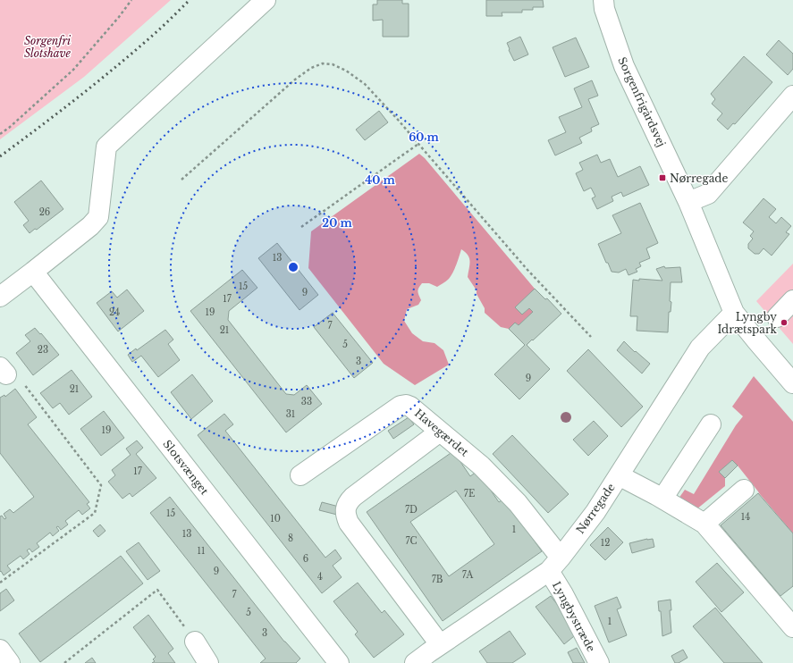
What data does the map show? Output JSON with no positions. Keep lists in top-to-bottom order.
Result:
{
  "streets": {
    "street": [
      "Sorgenfrigårdsvej",
      "Havegærdet",
      "Slotsvænget",
      "Nørregade",
      "Lyngbystræde"
    ]
  },
  "crossings": [
    ["Sorgenfrigårdsvej", "Nørregade"],
    ["Havegærdet", "Nørregade"],
    ["Havegærdet", "Lyngbystræde"],
    ["Nørregade", "Lyngbystræde"]
  ],
  "parks": ["Sorgenfri Slotshave"],
  "places": {
    "transit": ["Nørregade"],
    "other": ["Lyngby Idrætspark"]
  },
  "house_numbers": [
    "26",
    "13",
    "15",
    "9",
    "17",
    "24",
    "19",
    "7",
    "21",
    "5",
    "23",
    "3",
    "9",
    "21",
    "33",
    "31",
    "19",
    "17",
    "7E",
    "7D",
    "15",
    "14",
    "10",
    "1",
    "13",
    "8",
    "7C",
    "12",
    "11",
    "6",
    "9",
    "7A",
    "4",
    "7B",
    "7",
    "5",
    "1",
    "3"
  ],
  "rings": ["60 m", "40 m", "20 m"]
}
